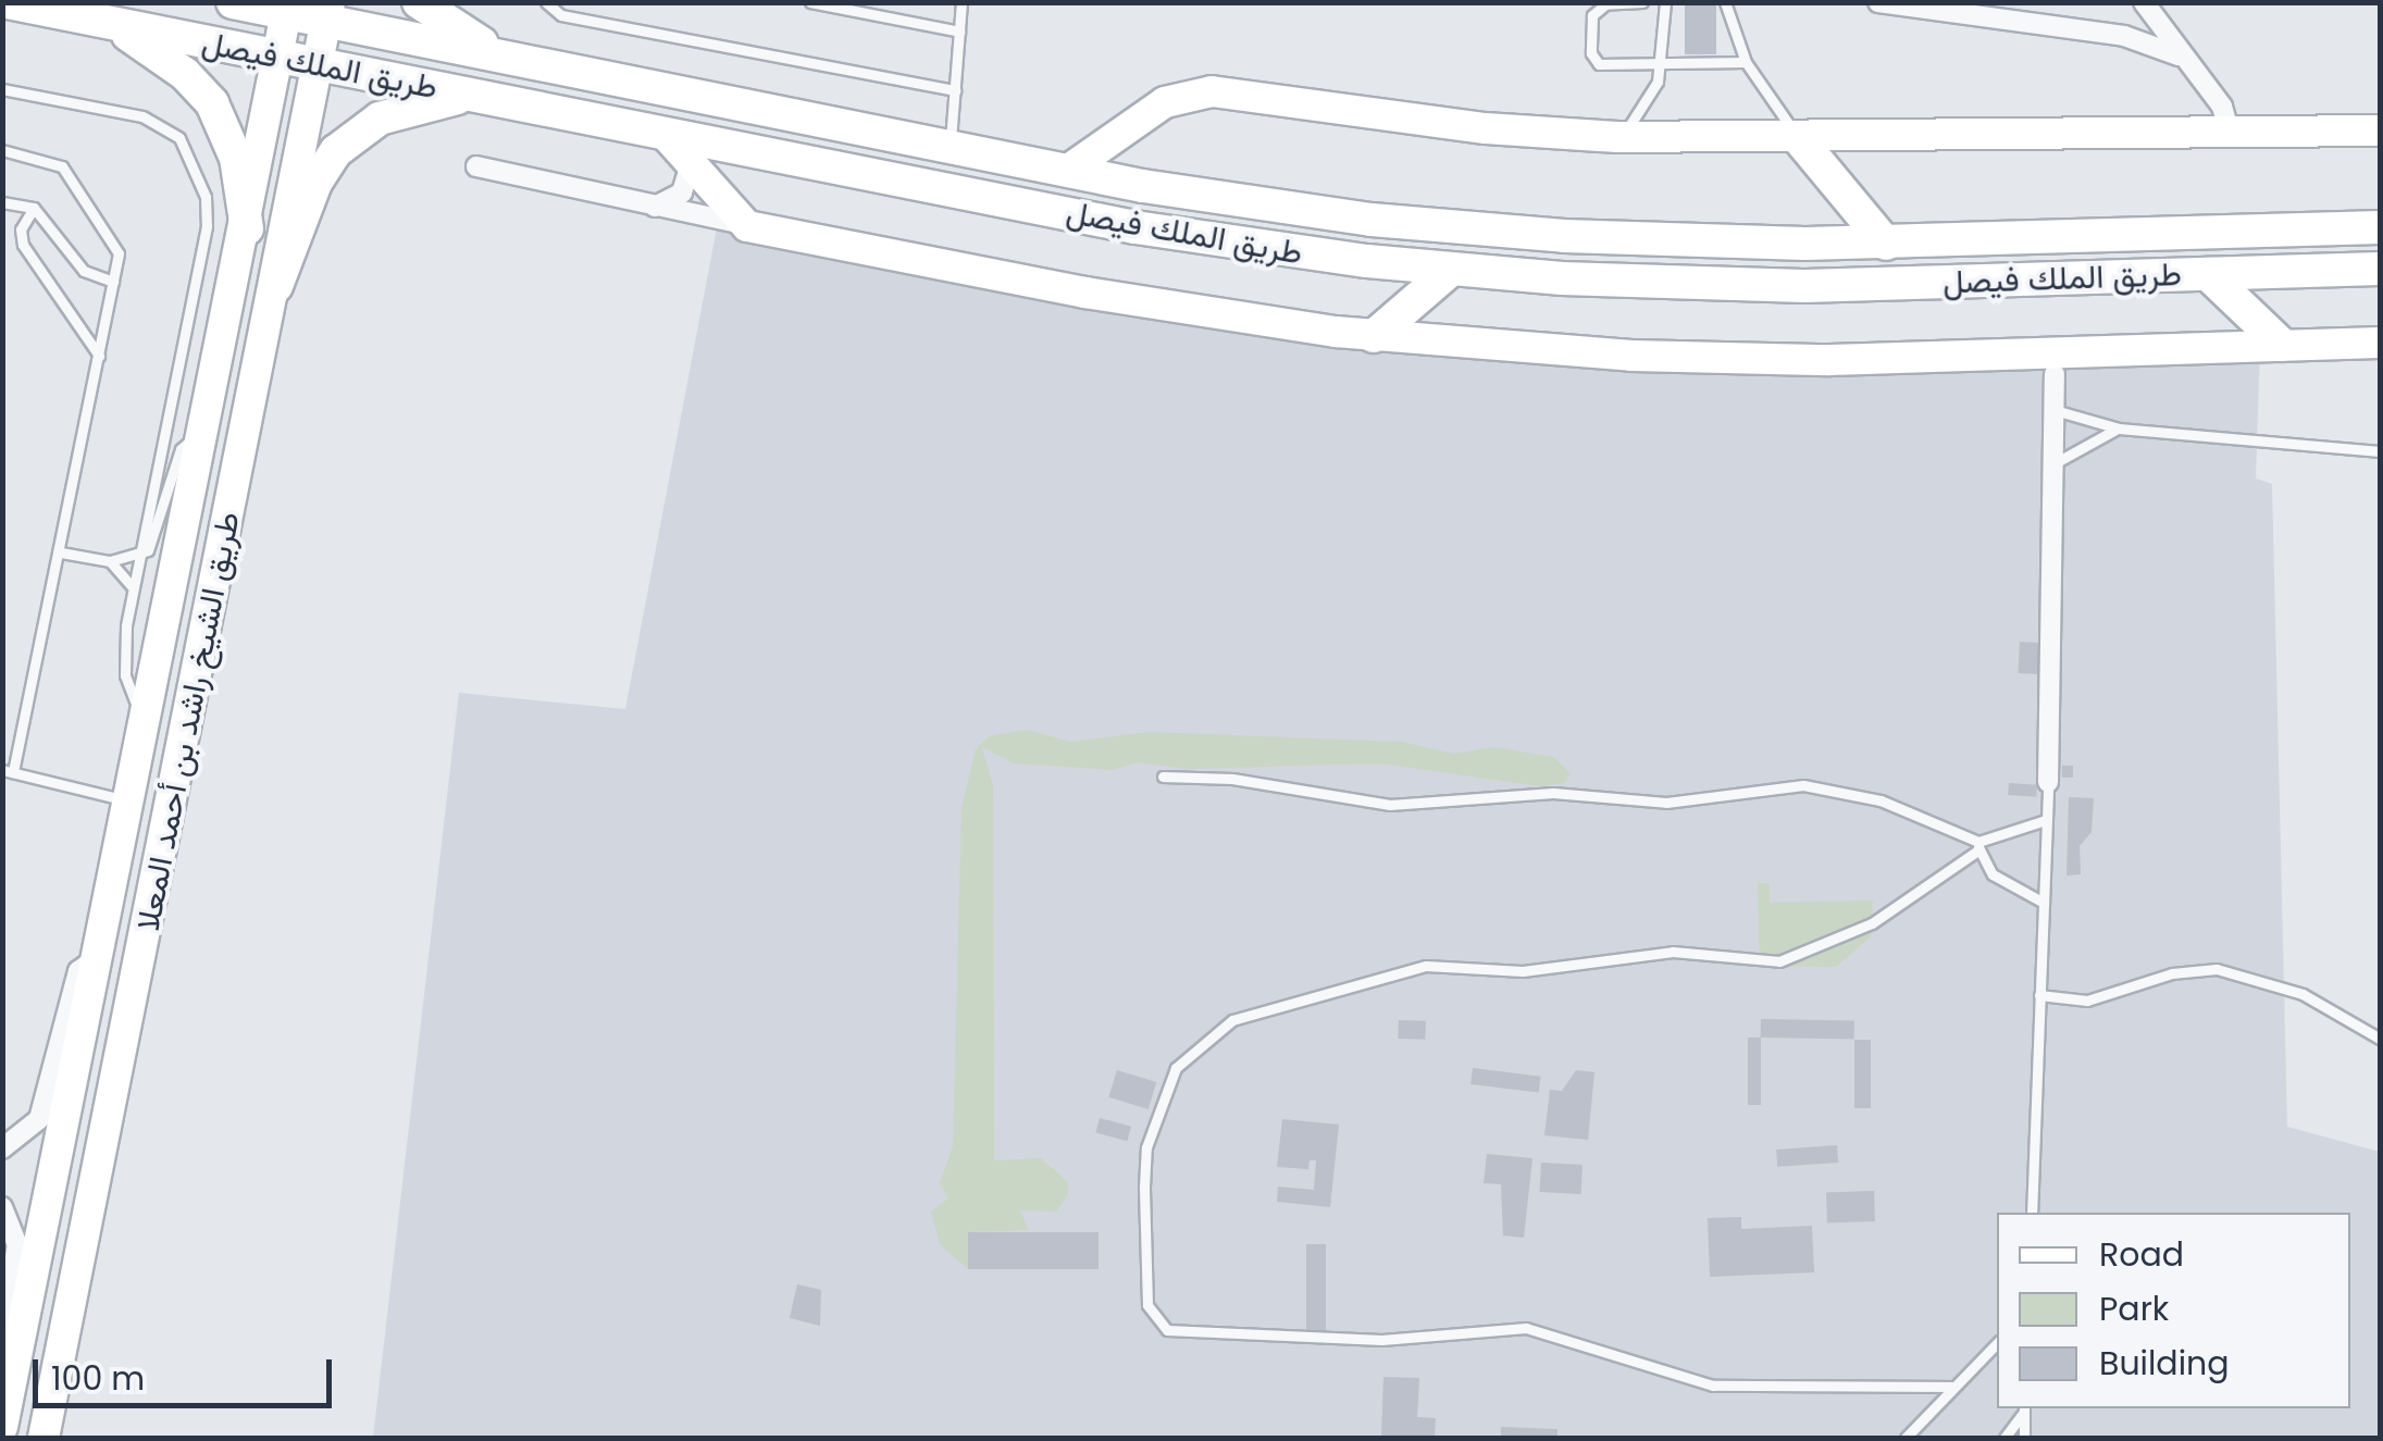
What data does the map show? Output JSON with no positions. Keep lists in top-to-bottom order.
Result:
{
  "streets": {
    "main road": ["طريق الملك فيصل"],
    "street": ["طريق الشيخ راشد بن أحمد المعلا"]
  },
  "crossings": [
    ["طريق الملك فيصل", "طريق الشيخ راشد بن أحمد المعلا"]
  ],
  "legend": ["Road", "Park", "Building"],
  "scale_bar": "100 m"
}
